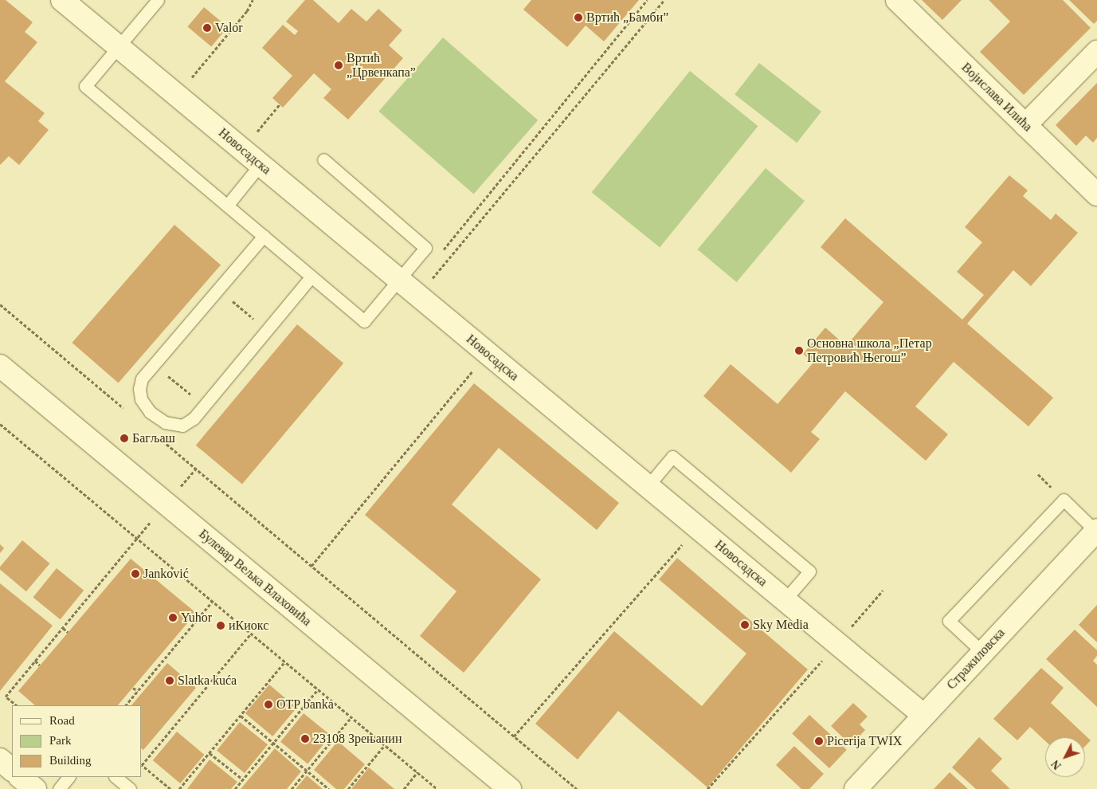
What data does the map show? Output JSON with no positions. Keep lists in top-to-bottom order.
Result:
{
  "streets": {
    "street": [
      "Војислава Илића",
      "Новосадска",
      "Булевар Вељка Влаховића",
      "Стражиловска"
    ]
  },
  "crossings": [
    ["Новосадска", "Стражиловска"]
  ],
  "places": [
    "Вртић „Бамби”",
    "Valor",
    "Вртић „Црвенкапа”",
    "Основна школа „Петар Петровић Његош”",
    "Багљаш",
    "Janković",
    "Yuhor",
    "Sky Media",
    "иКиокс",
    "Slatka kuća",
    "OTP banka",
    "23108 Зрењанин",
    "Picerija TWIX"
  ],
  "legend": ["Road", "Park", "Building"],
  "north": "bottom left"
}
